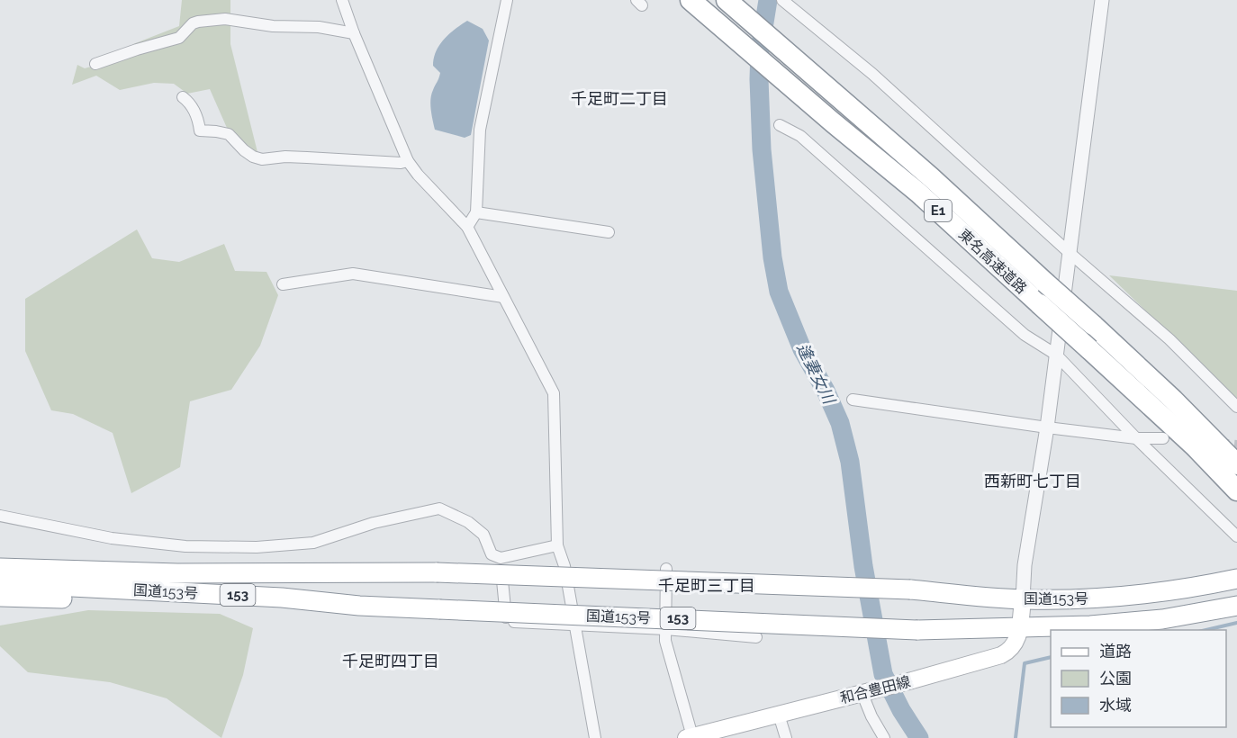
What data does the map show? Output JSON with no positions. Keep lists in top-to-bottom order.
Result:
{
  "streets": {
    "highway": [
      "E1",
      "東名高速道路",
      "国道153号",
      "153"
    ],
    "main road": ["和合豊田線"]
  },
  "crossings": [
    ["国道153号", "和合豊田線"]
  ],
  "districts": [
    "千足町二丁目",
    "西新町七丁目",
    "千足町三丁目",
    "千足町四丁目"
  ],
  "water": ["逢妻女川"],
  "legend": ["道路", "公園", "水域"]
}
